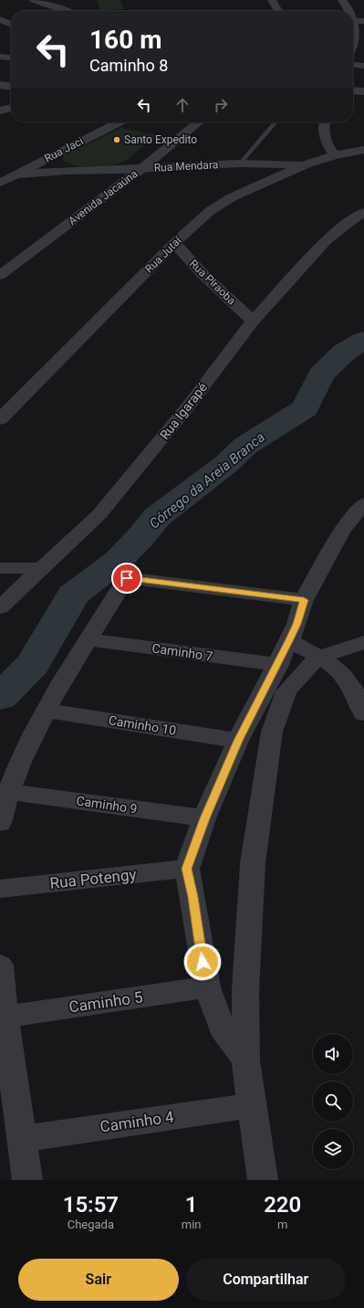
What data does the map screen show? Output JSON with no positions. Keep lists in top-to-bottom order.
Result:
{
  "streets": {
    "street": [
      "Rua Jaci",
      "Rua Mendara",
      "Avenida Jacaúna",
      "Rua Jutaí",
      "Rua Piraoba",
      "Rua Igarapé",
      "Caminho 7",
      "Caminho 10",
      "Caminho 9",
      "Rua Potengy",
      "Caminho 5",
      "Caminho 4"
    ]
  },
  "crossings": [
    ["Rua Jaci", "Rua Mendara"],
    ["Rua Mendara", "Avenida Jacaúna"],
    ["Rua Mendara", "Rua Jutaí"],
    ["Rua Jutaí", "Rua Piraoba"],
    ["Rua Piraoba", "Rua Igarapé"]
  ],
  "water": ["Córrego da Areia Branca"],
  "places": ["Santo Expedito"],
  "page": {
    "turn": ["160 m", "Caminho 8"],
    "eta": [
      "15:57",
      "Chegada",
      "1",
      "min",
      "220",
      "m"
    ],
    "buttons": ["Sair", "Compartilhar"]
  }
}
